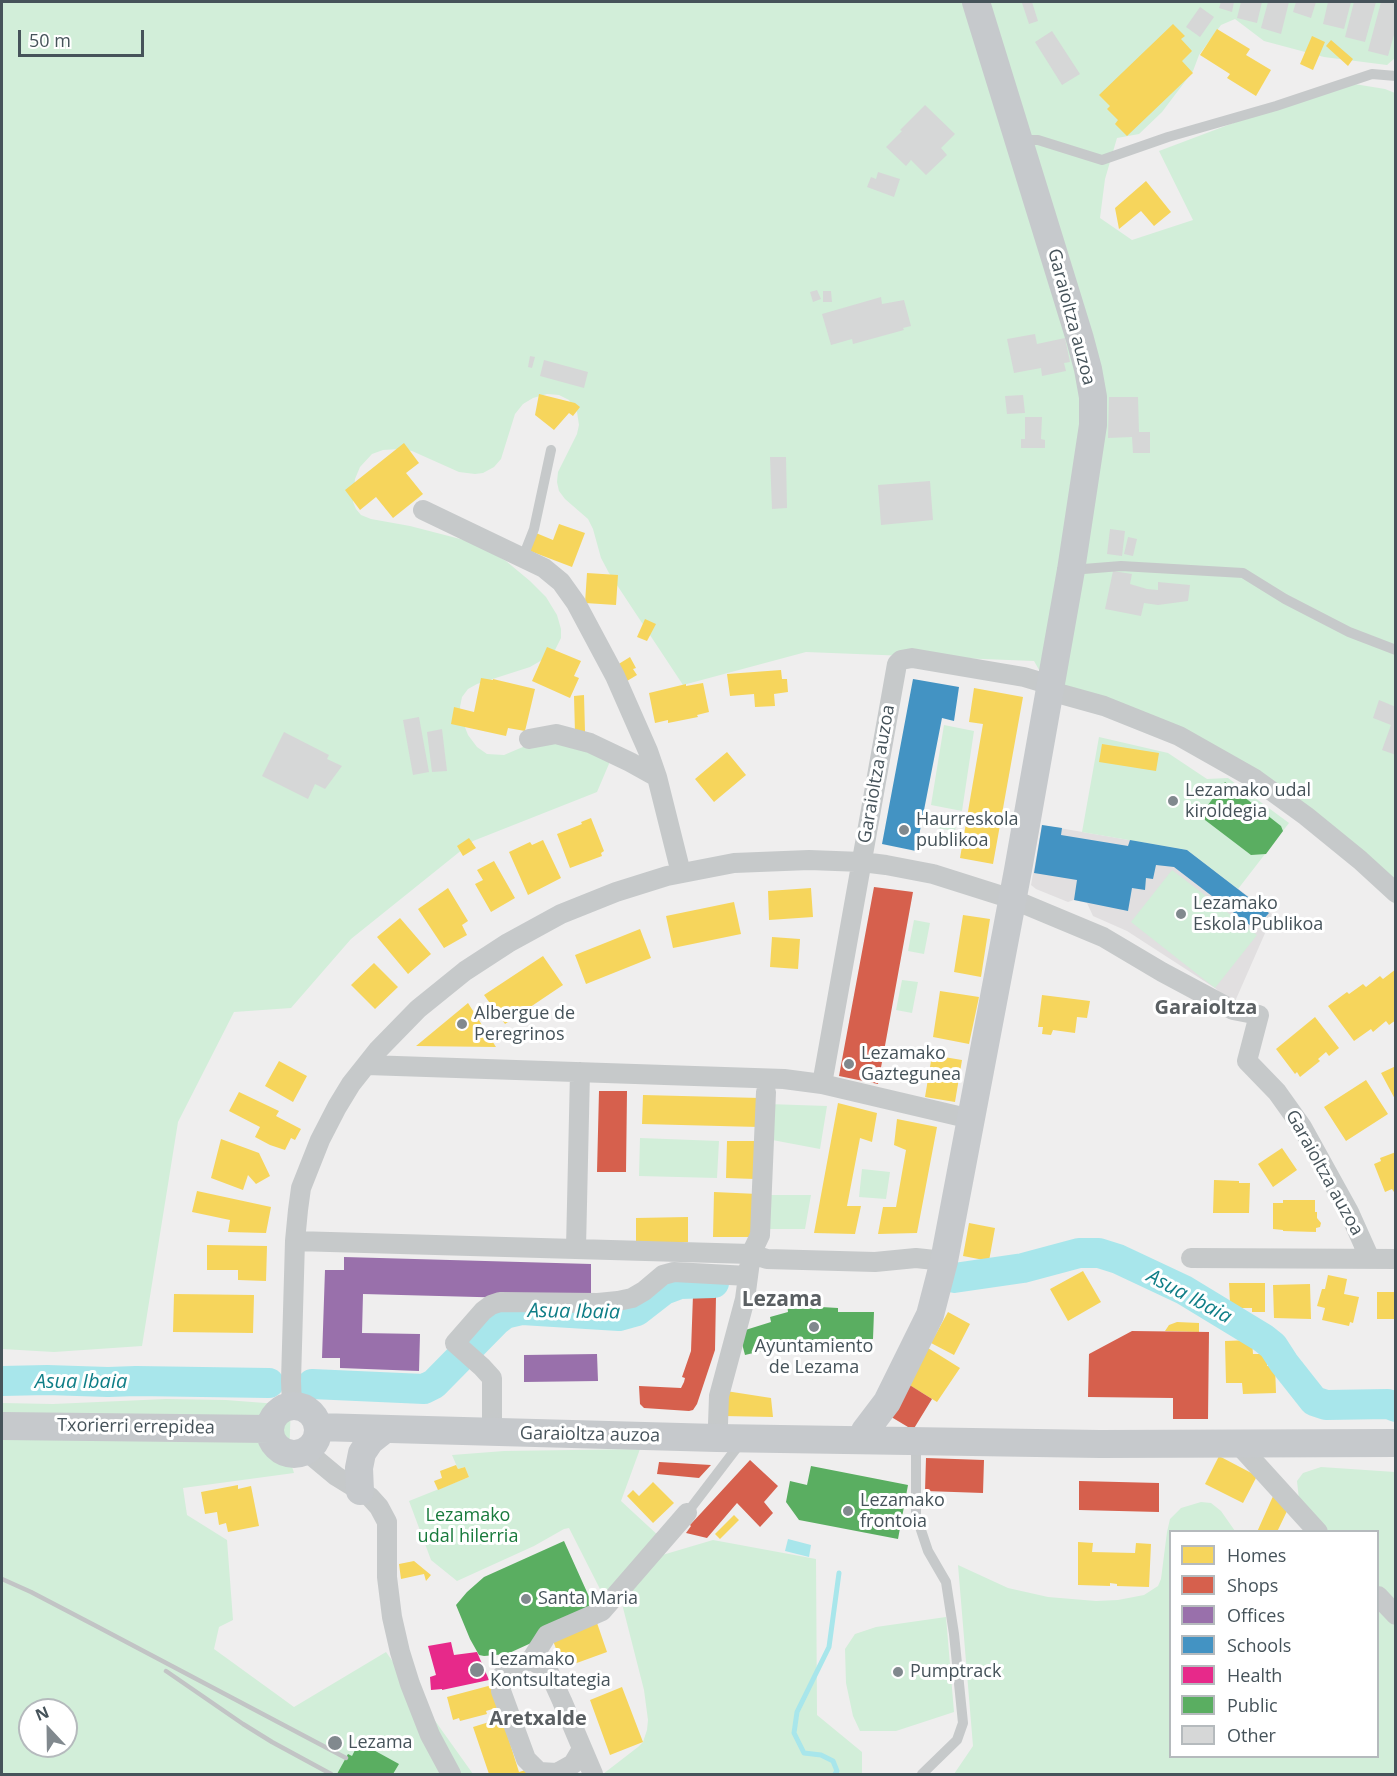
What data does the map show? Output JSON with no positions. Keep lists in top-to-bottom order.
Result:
{
  "streets": {
    "street": ["Garaioltza auzoa", "Txorierri errepidea"]
  },
  "crossings": [
    ["Garaioltza auzoa", "Txorierri errepidea"]
  ],
  "districts": ["Garaioltza", "Lezama", "Aretxalde"],
  "water": ["Asua Ibaia"],
  "parks": ["Lezamako udal hilerria"],
  "places": [
    "Lezamako udal kiroldegia",
    "Haurreskola publikoa",
    "Lezamako Eskola Publikoa",
    "Albergue de Peregrinos",
    "Lezamako Gaztegunea",
    "Ayuntamiento de Lezama",
    "Lezamako frontoia",
    "Santa Maria",
    "Lezamako Kontsultategia",
    "Pumptrack",
    "Lezama"
  ],
  "legend": [
    "Homes",
    "Shops",
    "Offices",
    "Schools",
    "Health",
    "Public",
    "Other"
  ],
  "scale_bar": "50 m",
  "north": "top"
}
